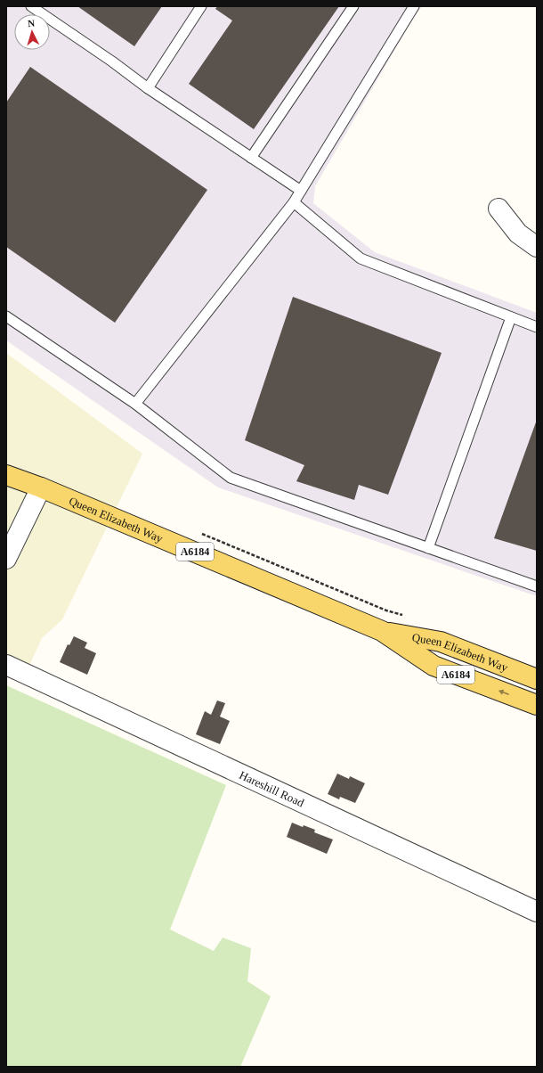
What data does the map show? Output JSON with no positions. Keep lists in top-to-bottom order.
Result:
{
  "streets": {
    "main road": ["Queen Elizabeth Way", "A6184"],
    "street": ["Hareshill Road"]
  },
  "north": "top"
}
